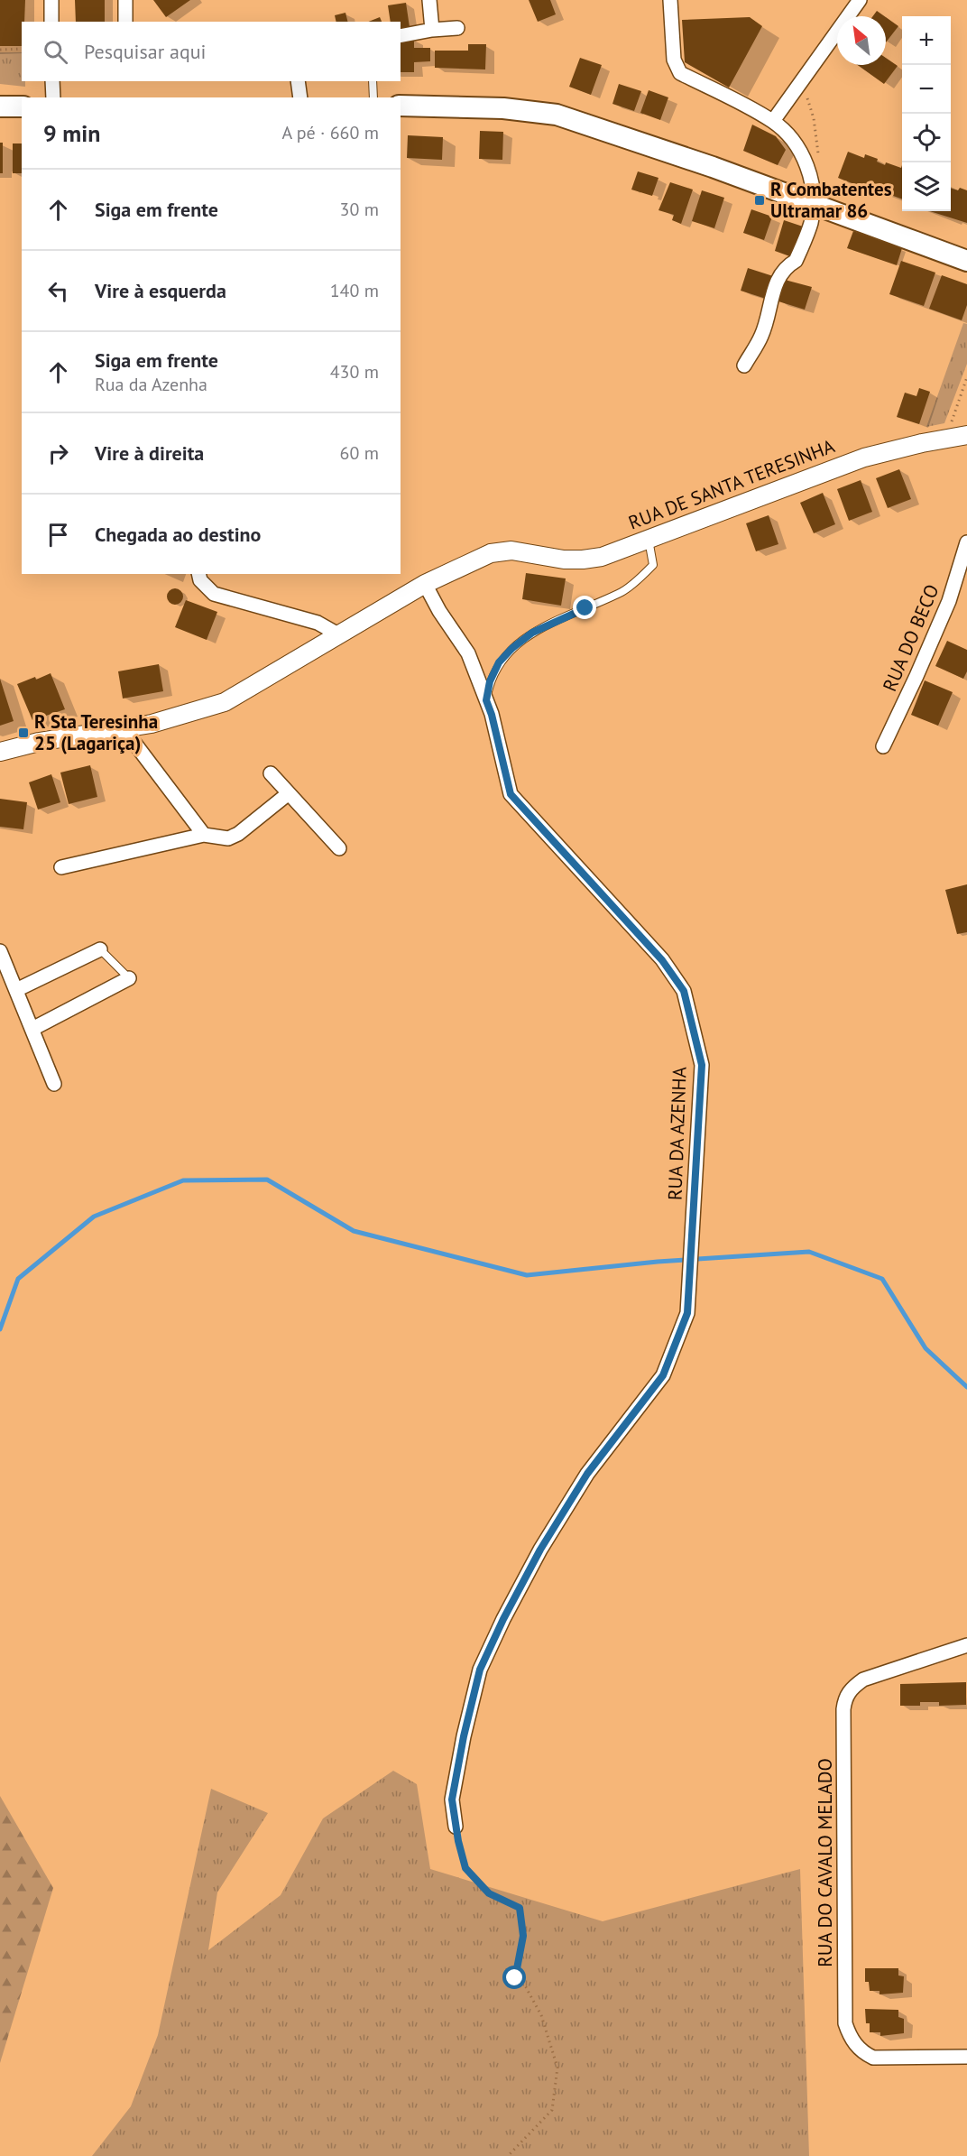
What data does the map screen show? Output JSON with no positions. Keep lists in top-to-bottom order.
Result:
{
  "streets": {
    "main road": ["RUA DE SANTA TERESINHA"],
    "street": ["RUA DO BECO", "RUA DA AZENHA", "RUA DO CAVALO MELADO"]
  },
  "crossings": [
    ["RUA DE SANTA TERESINHA", "RUA DA AZENHA"]
  ],
  "places": {
    "transit": ["R Combatentes Ultramar 86", "R Sta Teresinha 25 (Lagariça)"]
  },
  "north": "top left",
  "page": {
    "map_buttons": ["+", "−"],
    "search": "Pesquisar aqui",
    "heading": ["9 min", "A pé · 660 m"],
    "list": [
      ["Siga em frente", "30 m"],
      ["Vire à esquerda", "140 m"],
      ["Siga em frente", "Rua da Azenha", "430 m"],
      ["Vire à direita", "60 m"],
      "Chegada ao destino"
    ]
  }
}
